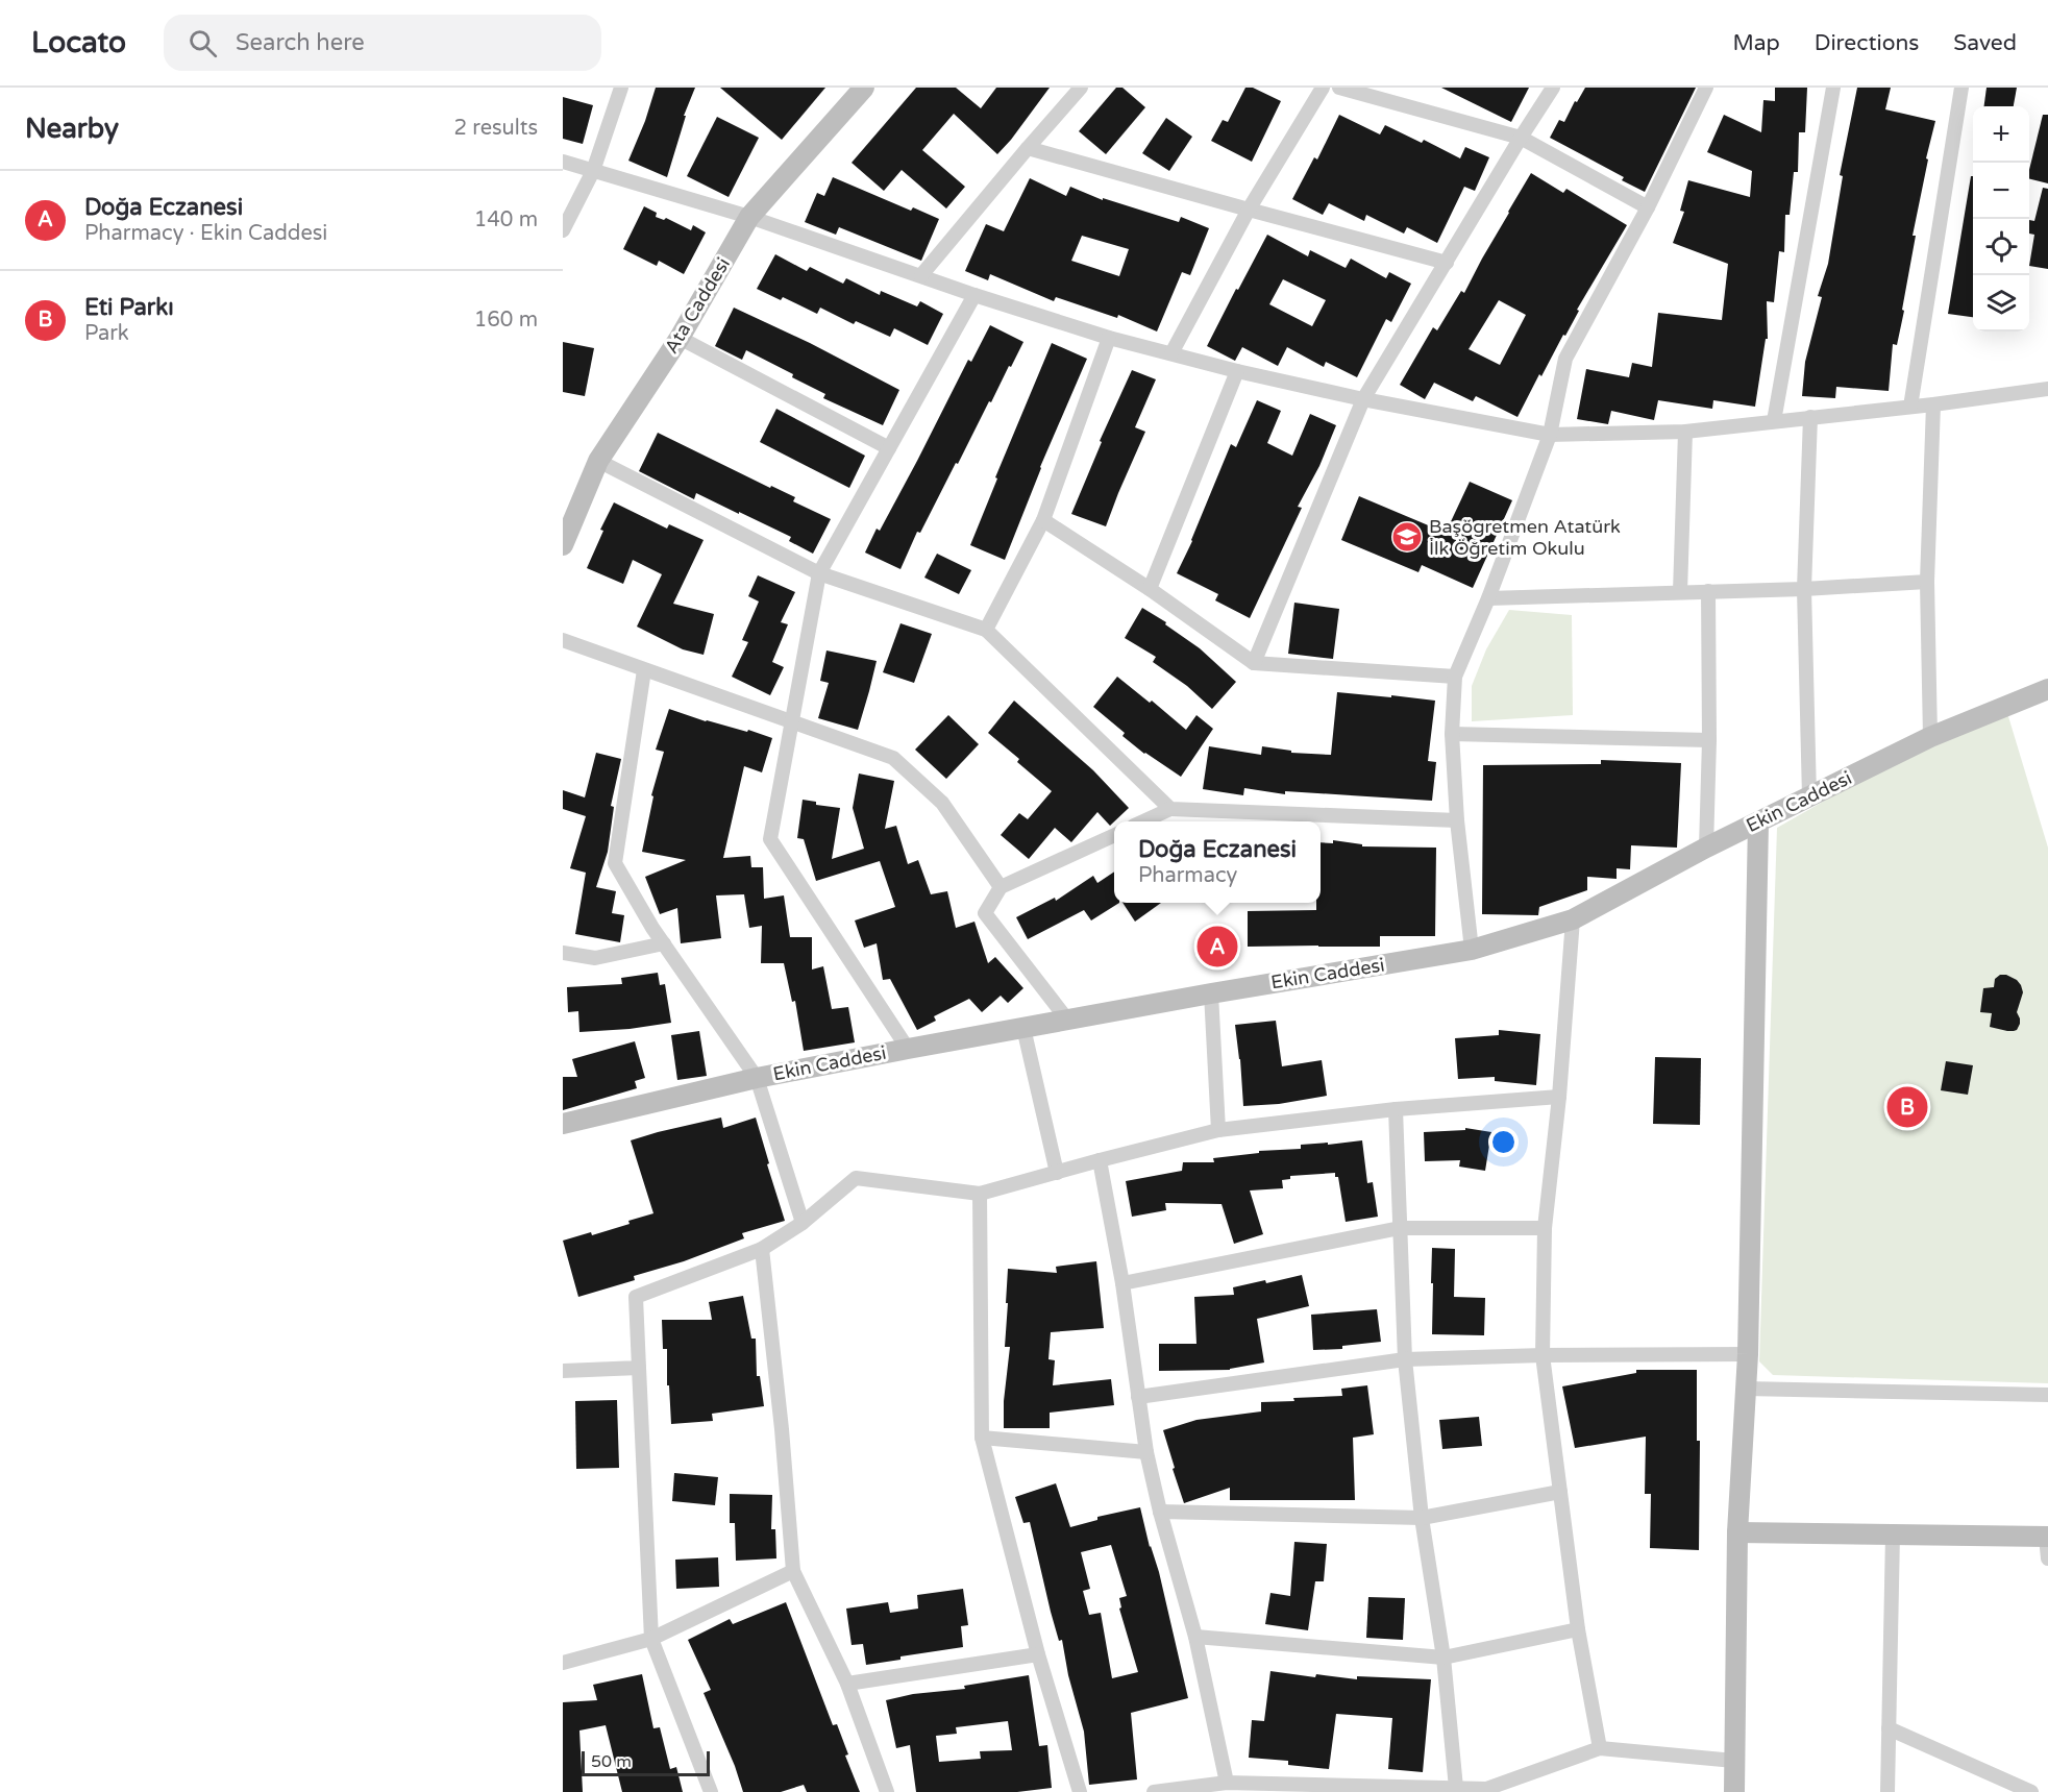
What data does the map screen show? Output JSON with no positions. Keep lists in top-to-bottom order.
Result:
{
  "streets": {
    "street": ["Ata Caddesi", "Ekin Caddesi"]
  },
  "places": {
    "school or university": ["Başögretmen Atatürk İlk Öğretim Okulu"]
  },
  "scale_bar": "50 m",
  "page": {
    "header": "Locato",
    "search": "Search here",
    "nav": ["Map", "Directions", "Saved"],
    "heading": ["Nearby", "2 results"],
    "map_buttons": ["+", "−"],
    "list": [
      {
        "mark": "A",
        "name": "Doğa Eczanesi",
        "note": "Pharmacy · Ekin Caddesi",
        "value": "140 m"
      },
      {
        "mark": "B",
        "name": "Eti Parkı",
        "note": "Park",
        "value": "160 m"
      }
    ],
    "popup": ["Doğa Eczanesi", "Pharmacy"],
    "pins": ["A", "B"],
    "scale": "50 m"
  }
}
